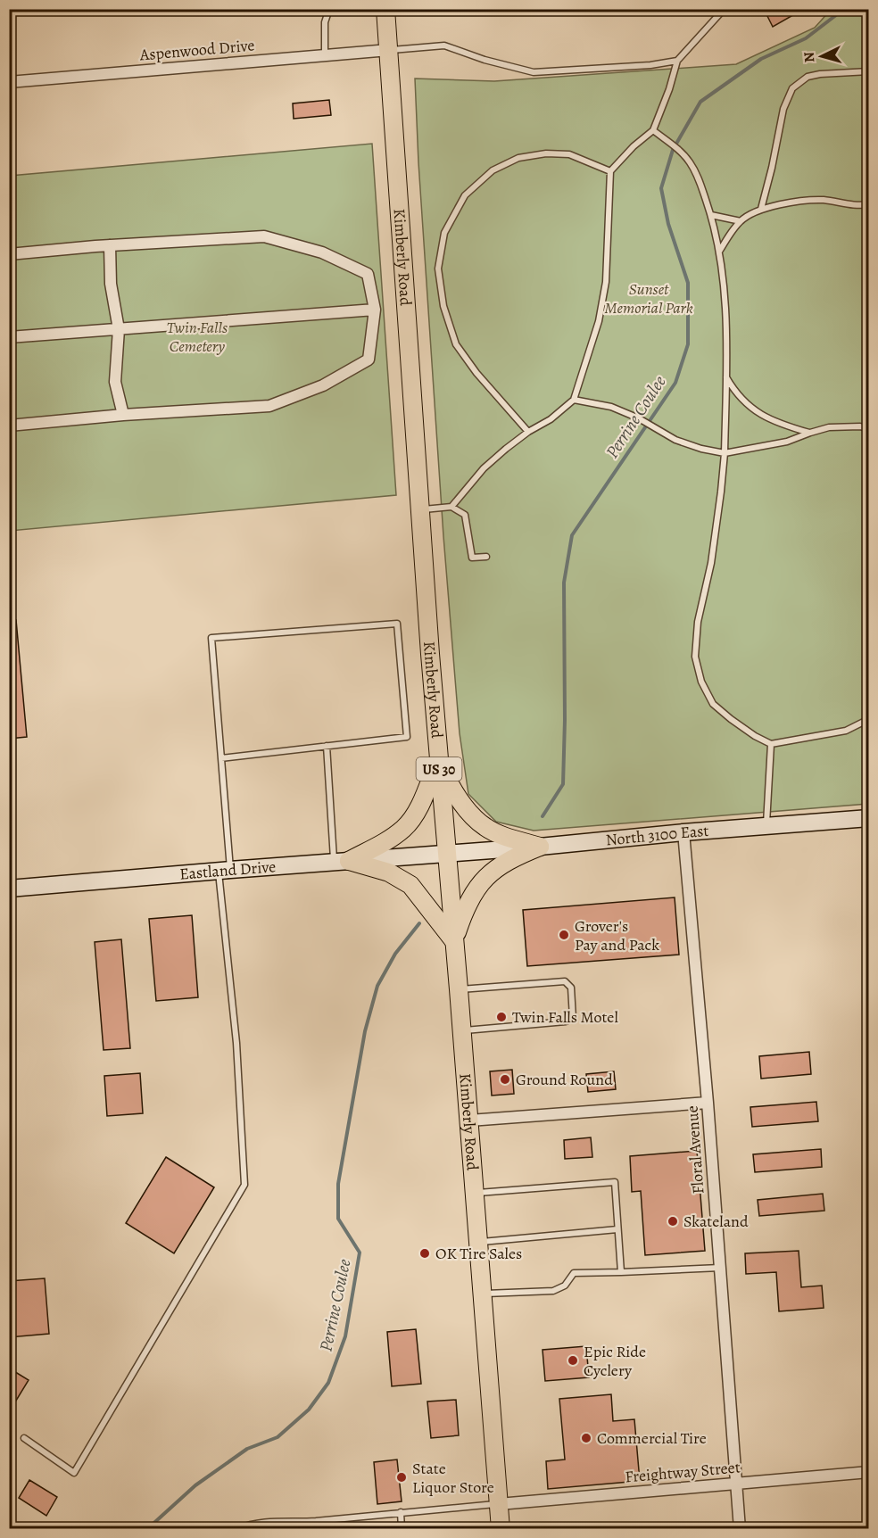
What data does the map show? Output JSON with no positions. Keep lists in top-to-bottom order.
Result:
{
  "streets": {
    "main road": [
      "Kimberly Road",
      "US 30",
      "North 3100 East",
      "Eastland Drive"
    ],
    "street": ["Aspenwood Drive", "Floral Avenue", "Freightway Street"]
  },
  "crossings": [
    ["Aspenwood Drive", "Kimberly Road"],
    ["Kimberly Road", "North 3100 East"],
    ["Kimberly Road", "Eastland Drive"],
    ["Kimberly Road", "Freightway Street"],
    ["North 3100 East", "Eastland Drive"],
    ["North 3100 East", "Floral Avenue"],
    ["Floral Avenue", "Freightway Street"]
  ],
  "water": ["Perrine Coulee"],
  "parks": ["Sunset Memorial Park", "Twin Falls Cemetery"],
  "places": [
    "Grover's Pay and Pack",
    "Twin Falls Motel",
    "Ground Round",
    "Skateland",
    "OK Tire Sales",
    "Epic Ride Cyclery",
    "Commercial Tire",
    "State Liquor Store"
  ],
  "north": "left"
}
